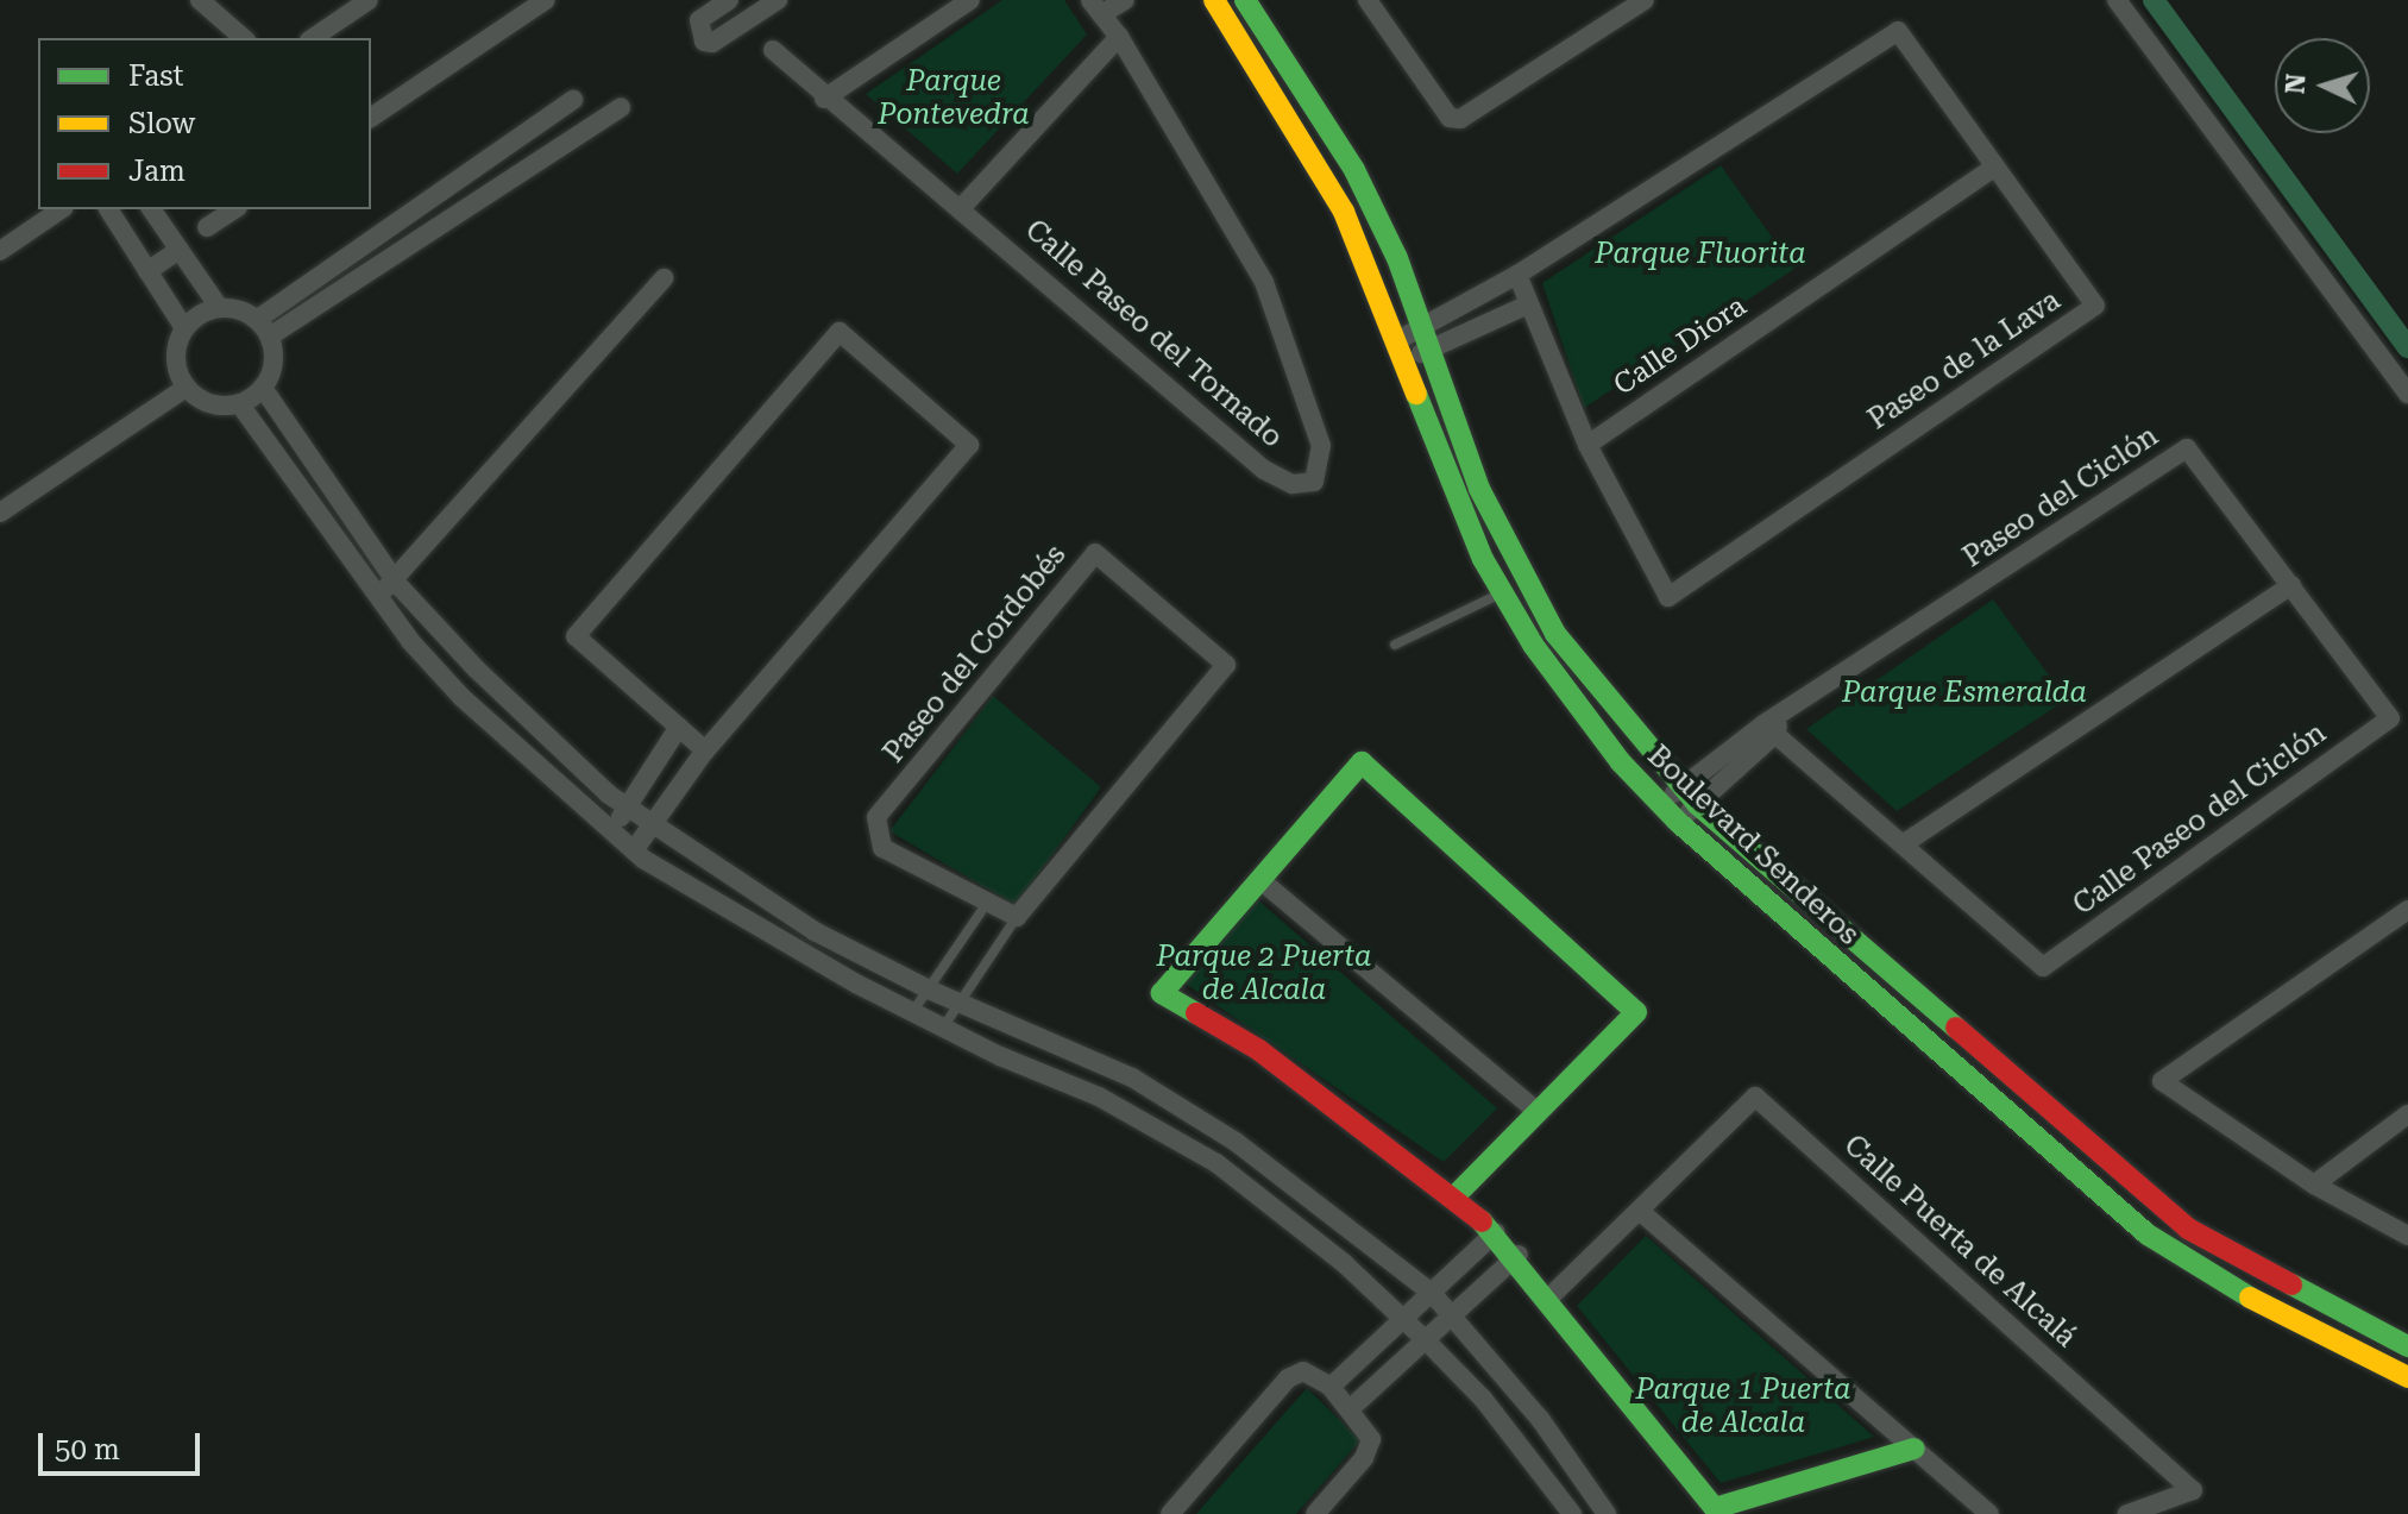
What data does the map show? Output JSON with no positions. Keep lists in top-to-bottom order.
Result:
{
  "streets": {
    "main road": ["Boulevard Senderos"],
    "street": [
      "Calle Paseo del Tornado",
      "Calle Diora",
      "Paseo de la Lava",
      "Paseo del Ciclón",
      "Paseo del Cordobés",
      "Calle Paseo del Ciclón",
      "Calle Puerta de Alcalá"
    ]
  },
  "crossings": [
    ["Calle Diora", "Paseo de la Lava"],
    ["Paseo de la Lava", "Boulevard Senderos"],
    ["Paseo del Ciclón", "Calle Paseo del Ciclón"],
    ["Paseo del Ciclón", "Boulevard Senderos"]
  ],
  "parks": [
    "Parque Pontevedra",
    "Parque Fluorita",
    "Parque Esmeralda",
    "Parque 2 Puerta de Alcala",
    "Parque 1 Puerta de Alcala"
  ],
  "legend": ["Fast", "Slow", "Jam"],
  "scale_bar": "50 m",
  "north": "left"
}
